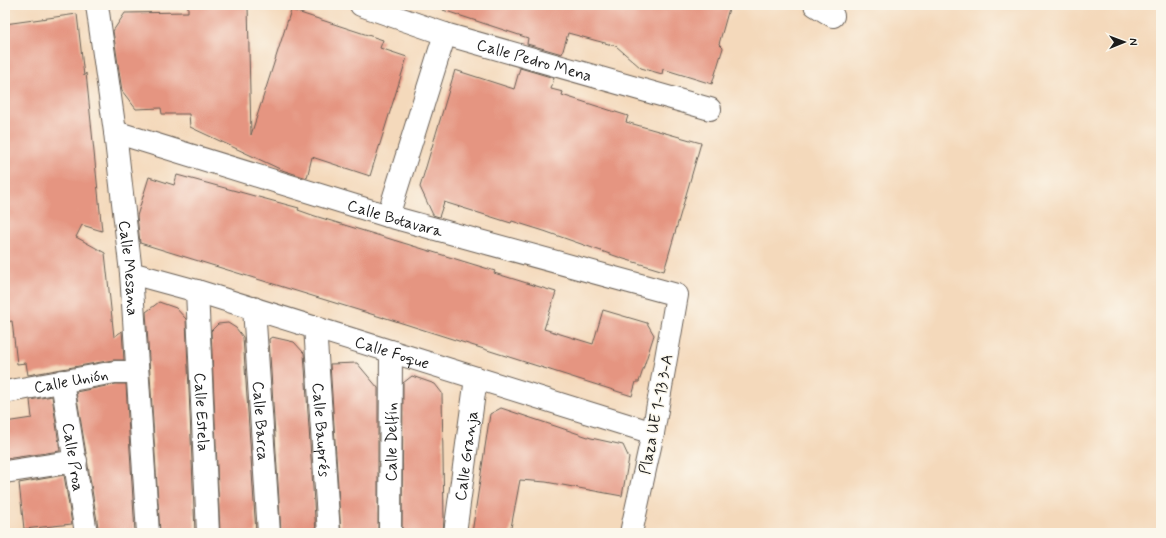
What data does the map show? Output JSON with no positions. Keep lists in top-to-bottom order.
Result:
{
  "streets": {
    "street": [
      "Calle Pedro Mena",
      "Calle Botavara",
      "Calle Mesana",
      "Calle Foque",
      "Calle Unión",
      "Calle Estela",
      "Plaza UE 1-13 3-A",
      "Calle Barca",
      "Calle Bauprés",
      "Calle Delfín",
      "Calle Granja",
      "Calle Proa"
    ]
  },
  "crossings": [
    ["Calle Botavara", "Calle Mesana"],
    ["Calle Botavara", "Plaza UE 1-13 3-A"],
    ["Calle Mesana", "Calle Foque"],
    ["Calle Mesana", "Calle Unión"],
    ["Calle Foque", "Calle Estela"],
    ["Calle Foque", "Plaza UE 1-13 3-A"],
    ["Calle Foque", "Calle Barca"],
    ["Calle Foque", "Calle Bauprés"],
    ["Calle Foque", "Calle Delfín"],
    ["Calle Foque", "Calle Granja"],
    ["Calle Unión", "Calle Proa"]
  ],
  "north": "right"
}
